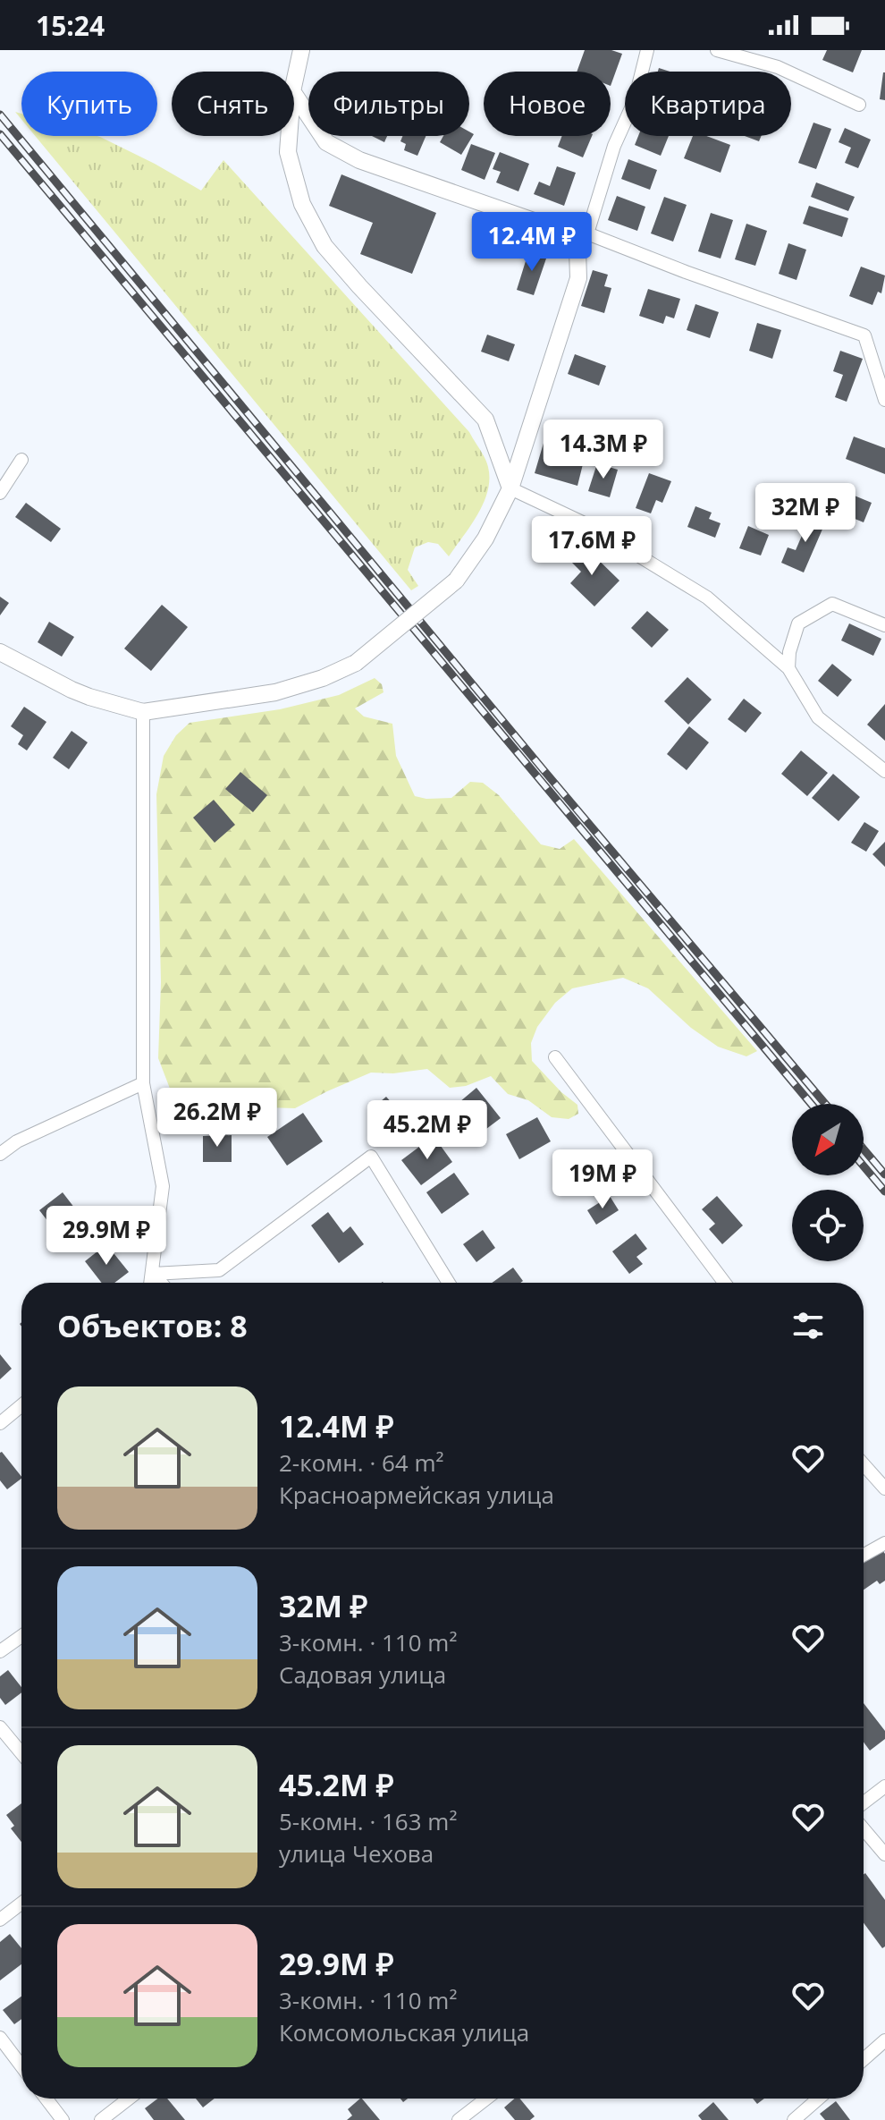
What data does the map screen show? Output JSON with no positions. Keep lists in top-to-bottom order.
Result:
{
  "north": "bottom left",
  "page": {
    "status": "15:24",
    "chip": [
      "Купить",
      "Снять",
      "Фильтры",
      "Новое",
      "Квартира"
    ],
    "price": [
      "12.4M ₽",
      "14.3M ₽",
      "32M ₽",
      "17.6M ₽",
      "26.2M ₽",
      "45.2M ₽",
      "19M ₽",
      "29.9M ₽"
    ],
    "heading": "Объектов: 8",
    "list": [
      {
        "name": "12.4M ₽",
        "note": "2-комн. · 64 m² · Красноармейская улица"
      },
      {
        "name": "32M ₽",
        "note": "3-комн. · 110 m² · Садовая улица"
      },
      {
        "name": "45.2M ₽",
        "note": "5-комн. · 163 m² · улица Чехова"
      },
      {
        "name": "29.9M ₽",
        "note": "3-комн. · 110 m² · Комсомольская улица"
      }
    ]
  }
}
